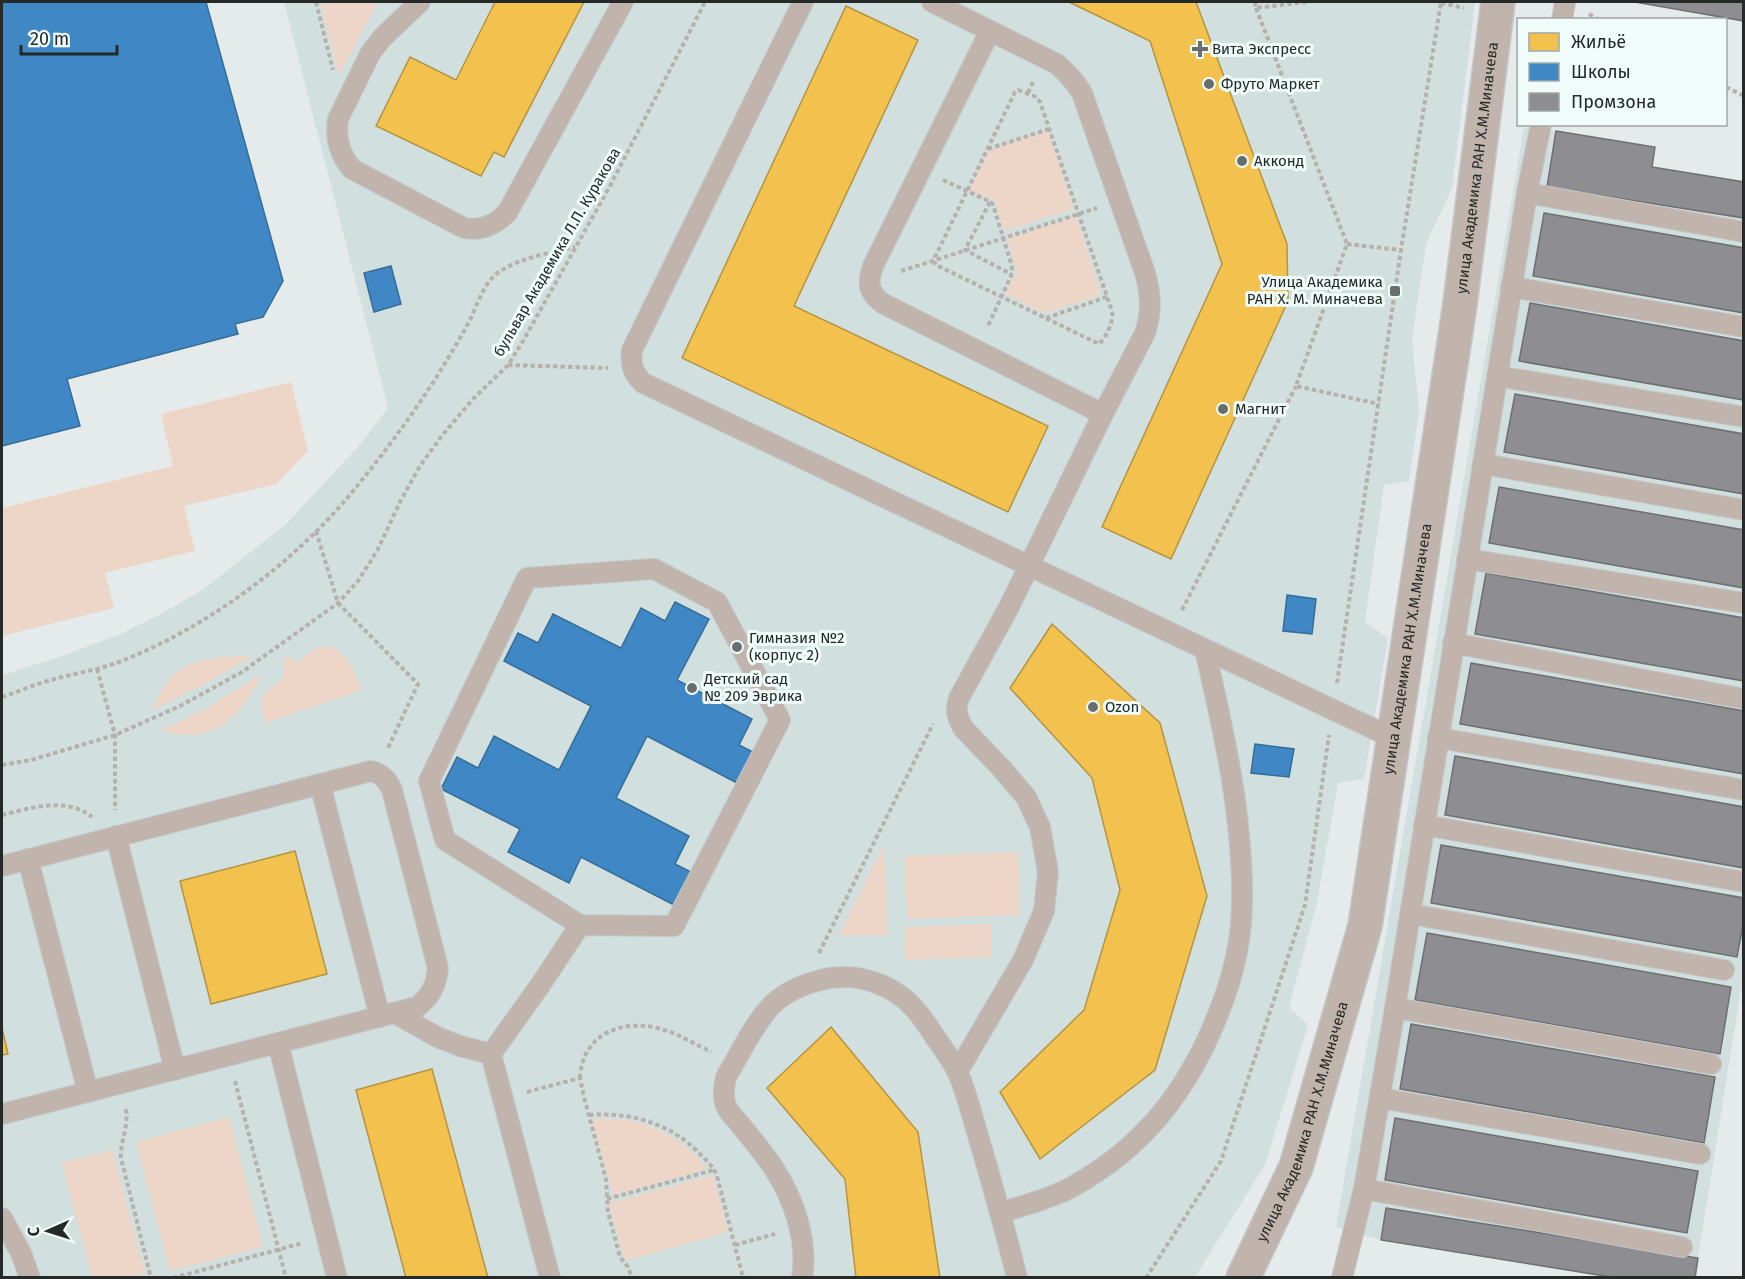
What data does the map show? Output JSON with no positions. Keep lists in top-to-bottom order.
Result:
{
  "streets": {
    "street": ["улица Академика РАН Х.М.Миначева"],
    "path": ["бульвар Академика Л.П. Куракова"]
  },
  "places": {
    "health": ["Вита Экспресс"],
    "other": [
      "Фруто Маркет",
      "Акконд",
      "Магнит",
      "Гимназия №2 (корпус 2)",
      "Детский сад № 209 Эврика",
      "Ozon"
    ],
    "transit": ["Улица Академика РАН Х. М. Миначева"]
  },
  "legend": ["Жильё", "Школы", "Промзона"],
  "scale_bar": "20 m",
  "north": "left"
}
